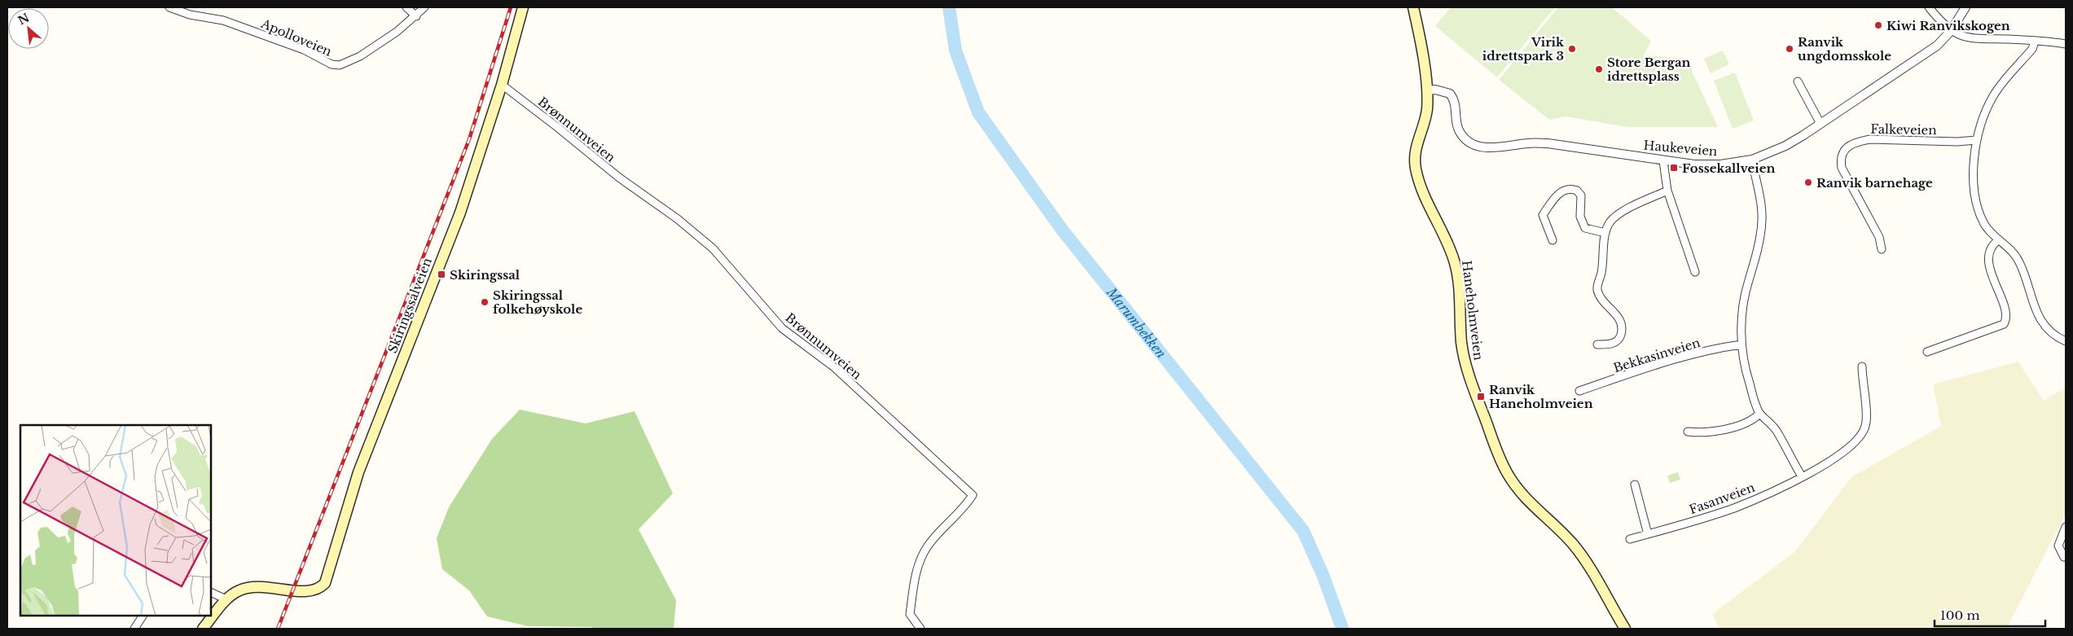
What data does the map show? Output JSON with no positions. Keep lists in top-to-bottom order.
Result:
{
  "streets": {
    "main road": ["Skiringssalveien", "Haneholmveien"],
    "street": [
      "Apolloveien",
      "Brønnumveien",
      "Falkeveien",
      "Haukeveien",
      "Bekkasinveien",
      "Fasanveien"
    ]
  },
  "crossings": [
    ["Brønnumveien", "Skiringssalveien"],
    ["Haukeveien", "Haneholmveien"]
  ],
  "water": ["Marumbekken"],
  "places": {
    "other": [
      "Kiwi Ranvikskogen",
      "Virik idrettspark 3",
      "Ranvik ungdomsskole",
      "Store Bergan idrettsplass",
      "Ranvik barnehage",
      "Skiringssal folkehøyskole"
    ],
    "transit": ["Fossekallveien", "Skiringssal", "Ranvik Haneholmveien"]
  },
  "scale_bar": "100 m",
  "north": "top left"
}
